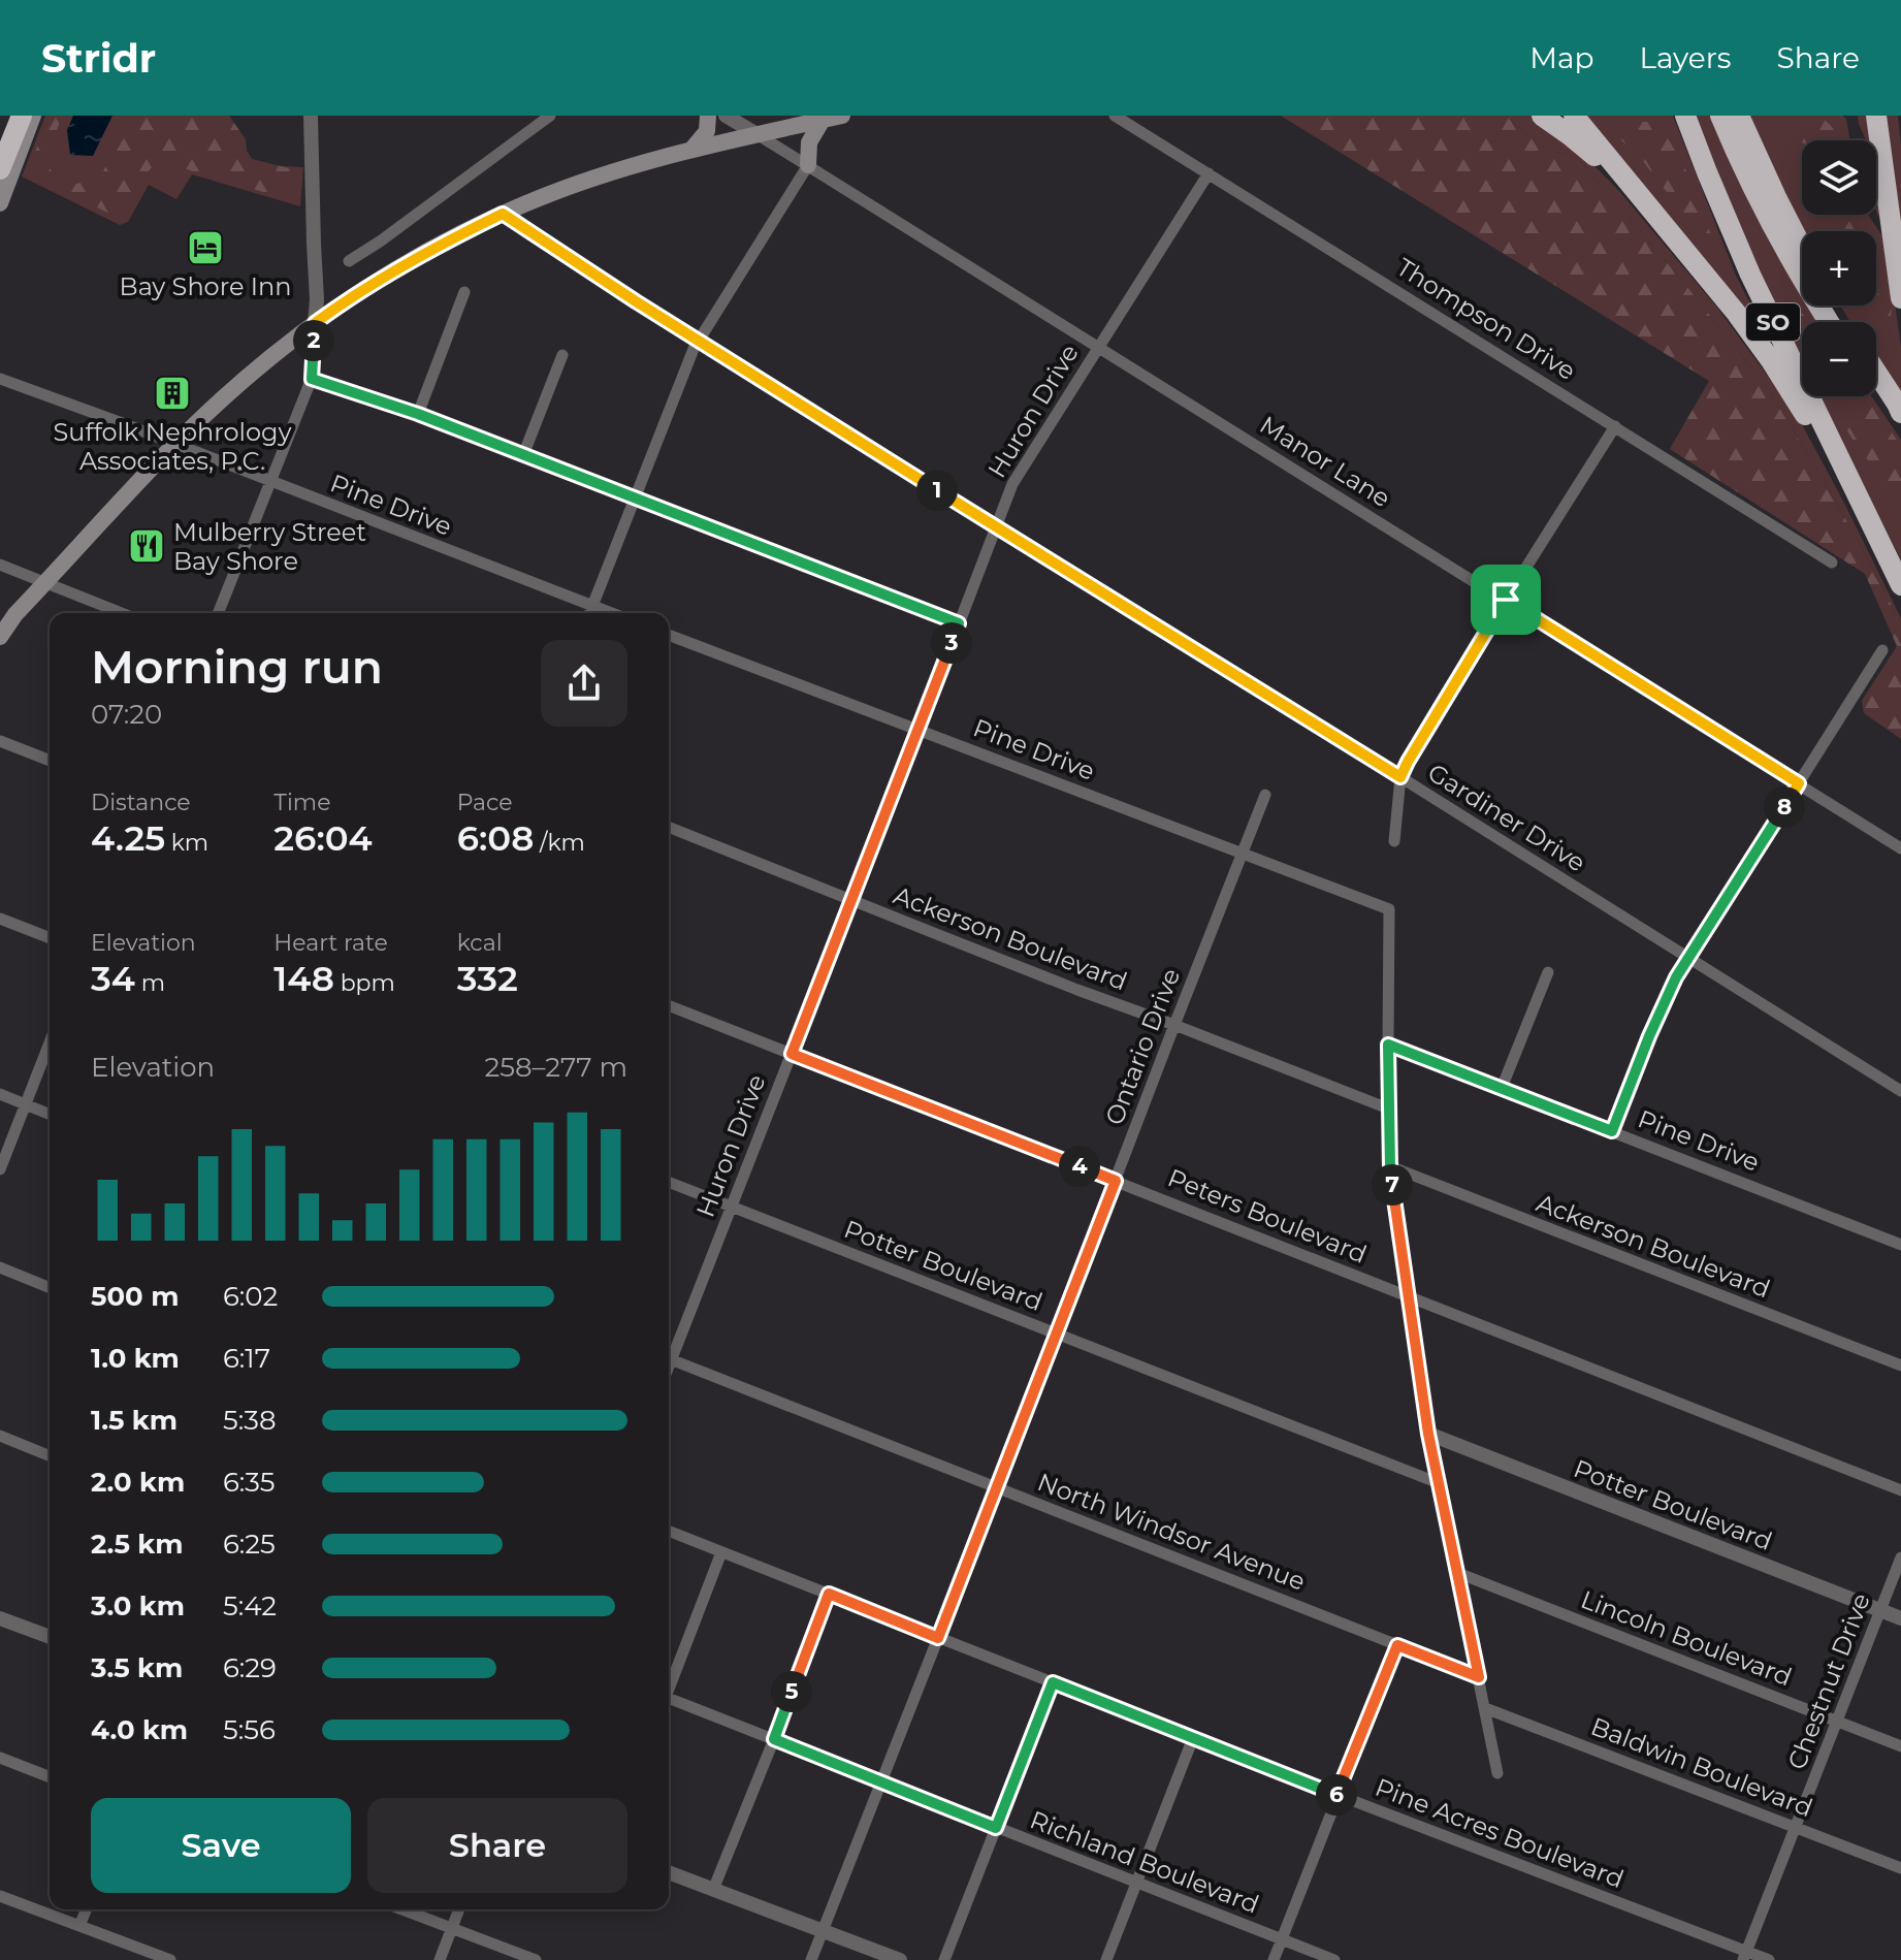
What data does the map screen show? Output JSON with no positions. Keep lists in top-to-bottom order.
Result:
{
  "streets": {
    "highway": ["SO"],
    "street": [
      "Thompson Drive",
      "Huron Drive",
      "Manor Lane",
      "Pine Drive",
      "Gardiner Drive",
      "Ackerson Boulevard",
      "Ontario Drive",
      "Peters Boulevard",
      "Potter Boulevard",
      "North Windsor Avenue",
      "Lincoln Boulevard",
      "Chestnut Drive",
      "Baldwin Boulevard",
      "Pine Acres Boulevard",
      "Richland Boulevard"
    ]
  },
  "crossings": [
    ["Thompson Drive", "Huron Drive"],
    ["Huron Drive", "Manor Lane"],
    ["Huron Drive", "Pine Drive"],
    ["Huron Drive", "Gardiner Drive"],
    ["Huron Drive", "Ackerson Boulevard"],
    ["Huron Drive", "Peters Boulevard"],
    ["Huron Drive", "Potter Boulevard"],
    ["Pine Drive", "Ontario Drive"],
    ["Ackerson Boulevard", "Ontario Drive"],
    ["Ontario Drive", "Peters Boulevard"],
    ["Ontario Drive", "Potter Boulevard"],
    ["Ontario Drive", "North Windsor Avenue"],
    ["Ontario Drive", "Pine Acres Boulevard"],
    ["Ontario Drive", "Richland Boulevard"],
    ["Potter Boulevard", "Chestnut Drive"],
    ["Lincoln Boulevard", "Chestnut Drive"],
    ["Chestnut Drive", "Baldwin Boulevard"],
    ["Chestnut Drive", "Pine Acres Boulevard"]
  ],
  "places": {
    "hotel": ["Bay Shore Inn"],
    "building": ["Suffolk Nephrology Associates, P.C."],
    "restaurant": ["Mulberry Street Bay Shore"]
  },
  "page": {
    "header": "Stridr",
    "nav": ["Map", "Layers", "Share"],
    "map_buttons": ["+", "−"],
    "pins": [
      "2",
      "1",
      "3",
      "8",
      "4",
      "7",
      "5",
      "6"
    ],
    "heading": ["Morning run", "07:20"],
    "stats": [
      ["Distance", "4.25 km"],
      ["Time", "26:04"],
      ["Pace", "6:08 /km"],
      ["Elevation", "34 m"],
      ["Heart rate", "148 bpm"],
      ["kcal", "332"]
    ],
    "chart": ["Elevation", "258–277 m"],
    "list": [
      {
        "name": "500 m",
        "note": "6:02"
      },
      {
        "name": "1.0 km",
        "note": "6:17"
      },
      {
        "name": "1.5 km",
        "note": "5:38"
      },
      {
        "name": "2.0 km",
        "note": "6:35"
      },
      {
        "name": "2.5 km",
        "note": "6:25"
      },
      {
        "name": "3.0 km",
        "note": "5:42"
      },
      {
        "name": "3.5 km",
        "note": "6:29"
      },
      {
        "name": "4.0 km",
        "note": "5:56"
      }
    ],
    "buttons": ["Save", "Share"]
  }
}
